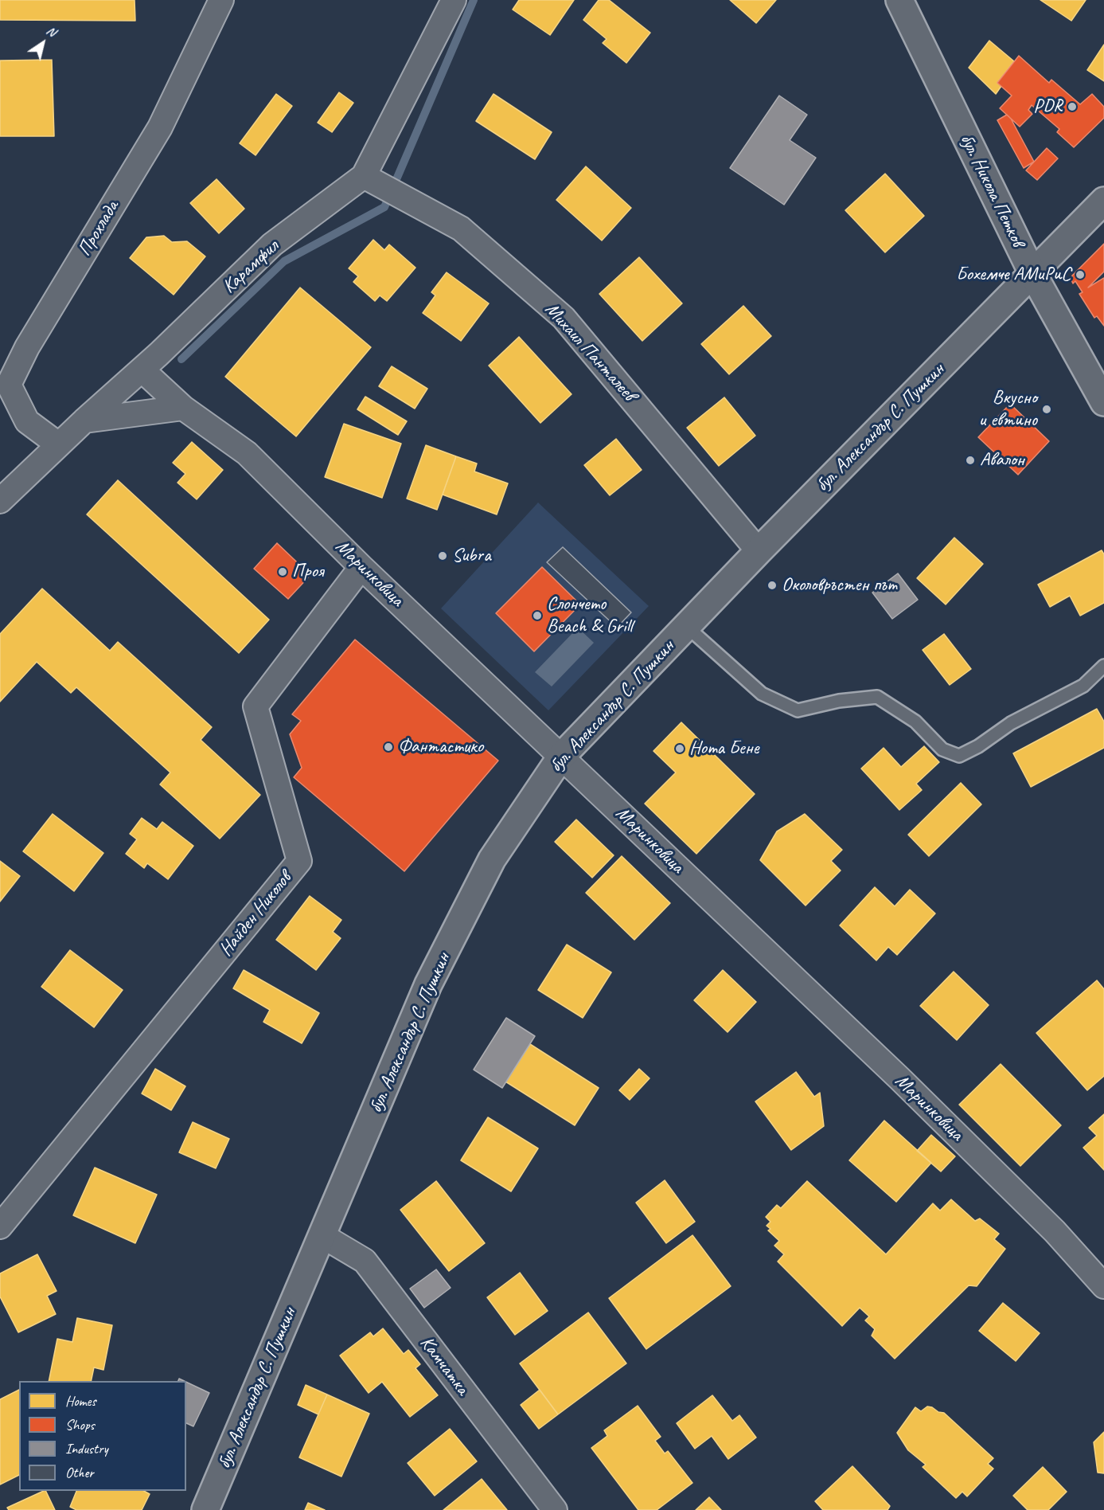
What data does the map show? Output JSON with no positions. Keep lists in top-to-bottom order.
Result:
{
  "streets": {
    "main road": ["бул. Никола Петков", "бул. Александър С. Пушкин"],
    "street": [
      "Прохлада",
      "Карамфил",
      "Михаил Панталеев",
      "Маринковица",
      "Найден Николов",
      "Камчатка"
    ]
  },
  "crossings": [
    ["бул. Никола Петков", "бул. Александър С. Пушкин"],
    ["Прохлада", "Карамфил"],
    ["Карамфил", "Михаил Панталеев"],
    ["Карамфил", "Маринковица"],
    ["Михаил Панталеев", "бул. Александър С. Пушкин"],
    ["бул. Александър С. Пушкин", "Маринковица"],
    ["бул. Александър С. Пушкин", "Камчатка"],
    ["Маринковица", "Найден Николов"]
  ],
  "places": [
    "PDR",
    "Бохемче АМиРиС",
    "Вкусно и евтино",
    "Авалон",
    "Subra",
    "Проя",
    "Околовръстен път",
    "Слончето Beach & Grill",
    "Фантастико",
    "Нота Бене"
  ],
  "legend": [
    "Homes",
    "Shops",
    "Industry",
    "Other"
  ],
  "north": "top right"
}
